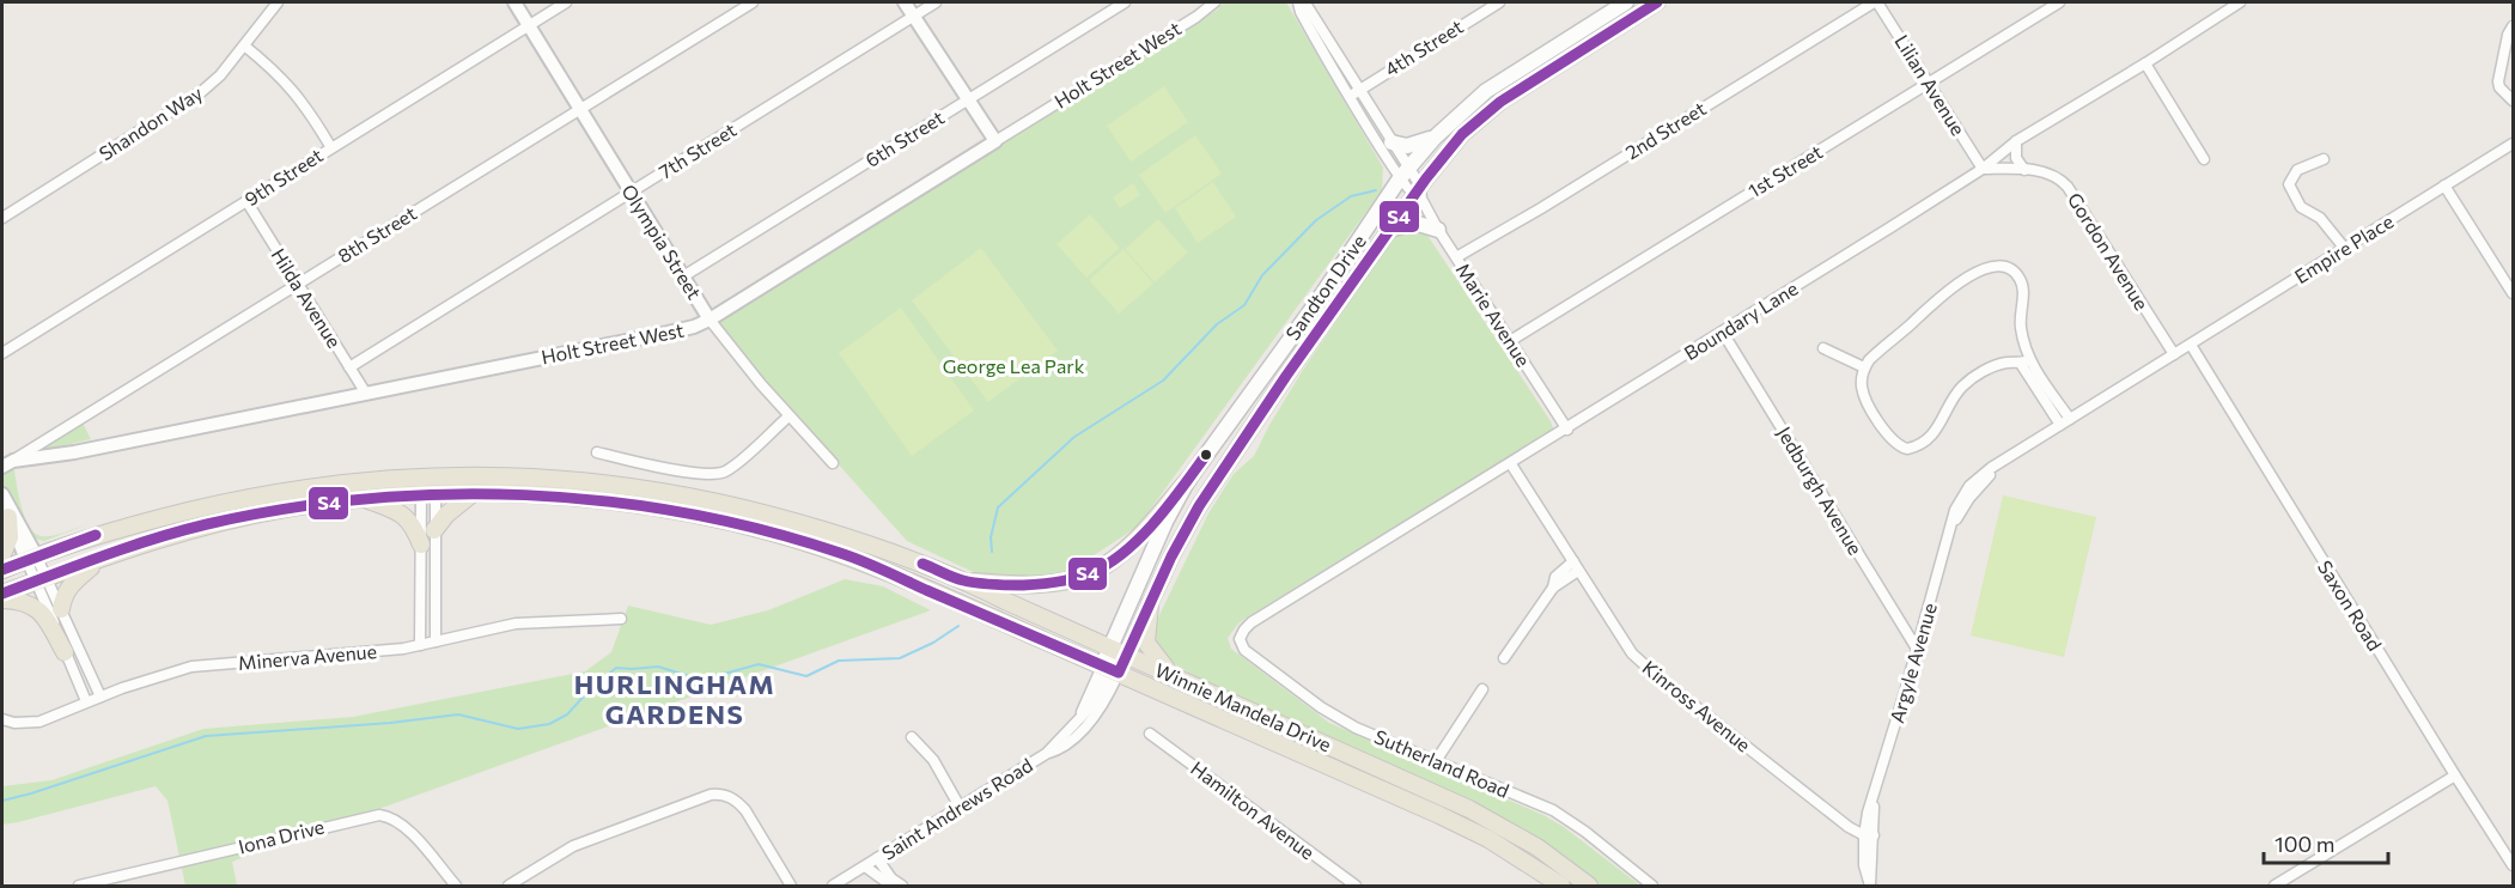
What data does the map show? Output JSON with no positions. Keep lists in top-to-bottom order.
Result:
{
  "streets": {
    "main road": ["Sandton Drive", "Winnie Mandela Drive"],
    "street": [
      "4th Street",
      "Holt Street West",
      "Lilian Avenue",
      "Shandon Way",
      "2nd Street",
      "6th Street",
      "7th Street",
      "1st Street",
      "9th Street",
      "8th Street",
      "Olympia Street",
      "Empire Place",
      "Gordon Avenue",
      "Hilda Avenue",
      "Marie Avenue",
      "Boundary Lane",
      "Jedburgh Avenue",
      "Saxon Road",
      "Minerva Avenue",
      "Argyle Avenue",
      "Kinross Avenue",
      "Sutherland Road",
      "Saint Andrews Road",
      "Hamilton Avenue",
      "Iona Drive"
    ]
  },
  "crossings": [
    ["Holt Street West", "8th Street"],
    ["Holt Street West", "Olympia Street"],
    ["Holt Street West", "Hilda Avenue"],
    ["Lilian Avenue", "2nd Street"],
    ["Lilian Avenue", "1st Street"],
    ["Lilian Avenue", "Gordon Avenue"],
    ["Lilian Avenue", "Boundary Lane"],
    ["2nd Street", "Marie Avenue"],
    ["6th Street", "Olympia Street"],
    ["7th Street", "Olympia Street"],
    ["7th Street", "Hilda Avenue"],
    ["1st Street", "Marie Avenue"],
    ["9th Street", "Olympia Street"],
    ["9th Street", "Hilda Avenue"],
    ["8th Street", "Olympia Street"],
    ["8th Street", "Hilda Avenue"],
    ["Empire Place", "Gordon Avenue"],
    ["Empire Place", "Saxon Road"],
    ["Empire Place", "Argyle Avenue"],
    ["Gordon Avenue", "Boundary Lane"],
    ["Gordon Avenue", "Argyle Avenue"],
    ["Sandton Drive", "Marie Avenue"],
    ["Sandton Drive", "Winnie Mandela Drive"],
    ["Marie Avenue", "Boundary Lane"],
    ["Boundary Lane", "Jedburgh Avenue"],
    ["Boundary Lane", "Kinross Avenue"],
    ["Boundary Lane", "Sutherland Road"],
    ["Jedburgh Avenue", "Argyle Avenue"],
    ["Argyle Avenue", "Kinross Avenue"],
    ["Winnie Mandela Drive", "Saint Andrews Road"]
  ],
  "districts": ["HURLINGHAM GARDENS"],
  "parks": ["George Lea Park"],
  "lines": ["transit line S4"],
  "scale_bar": "100 m"
}
